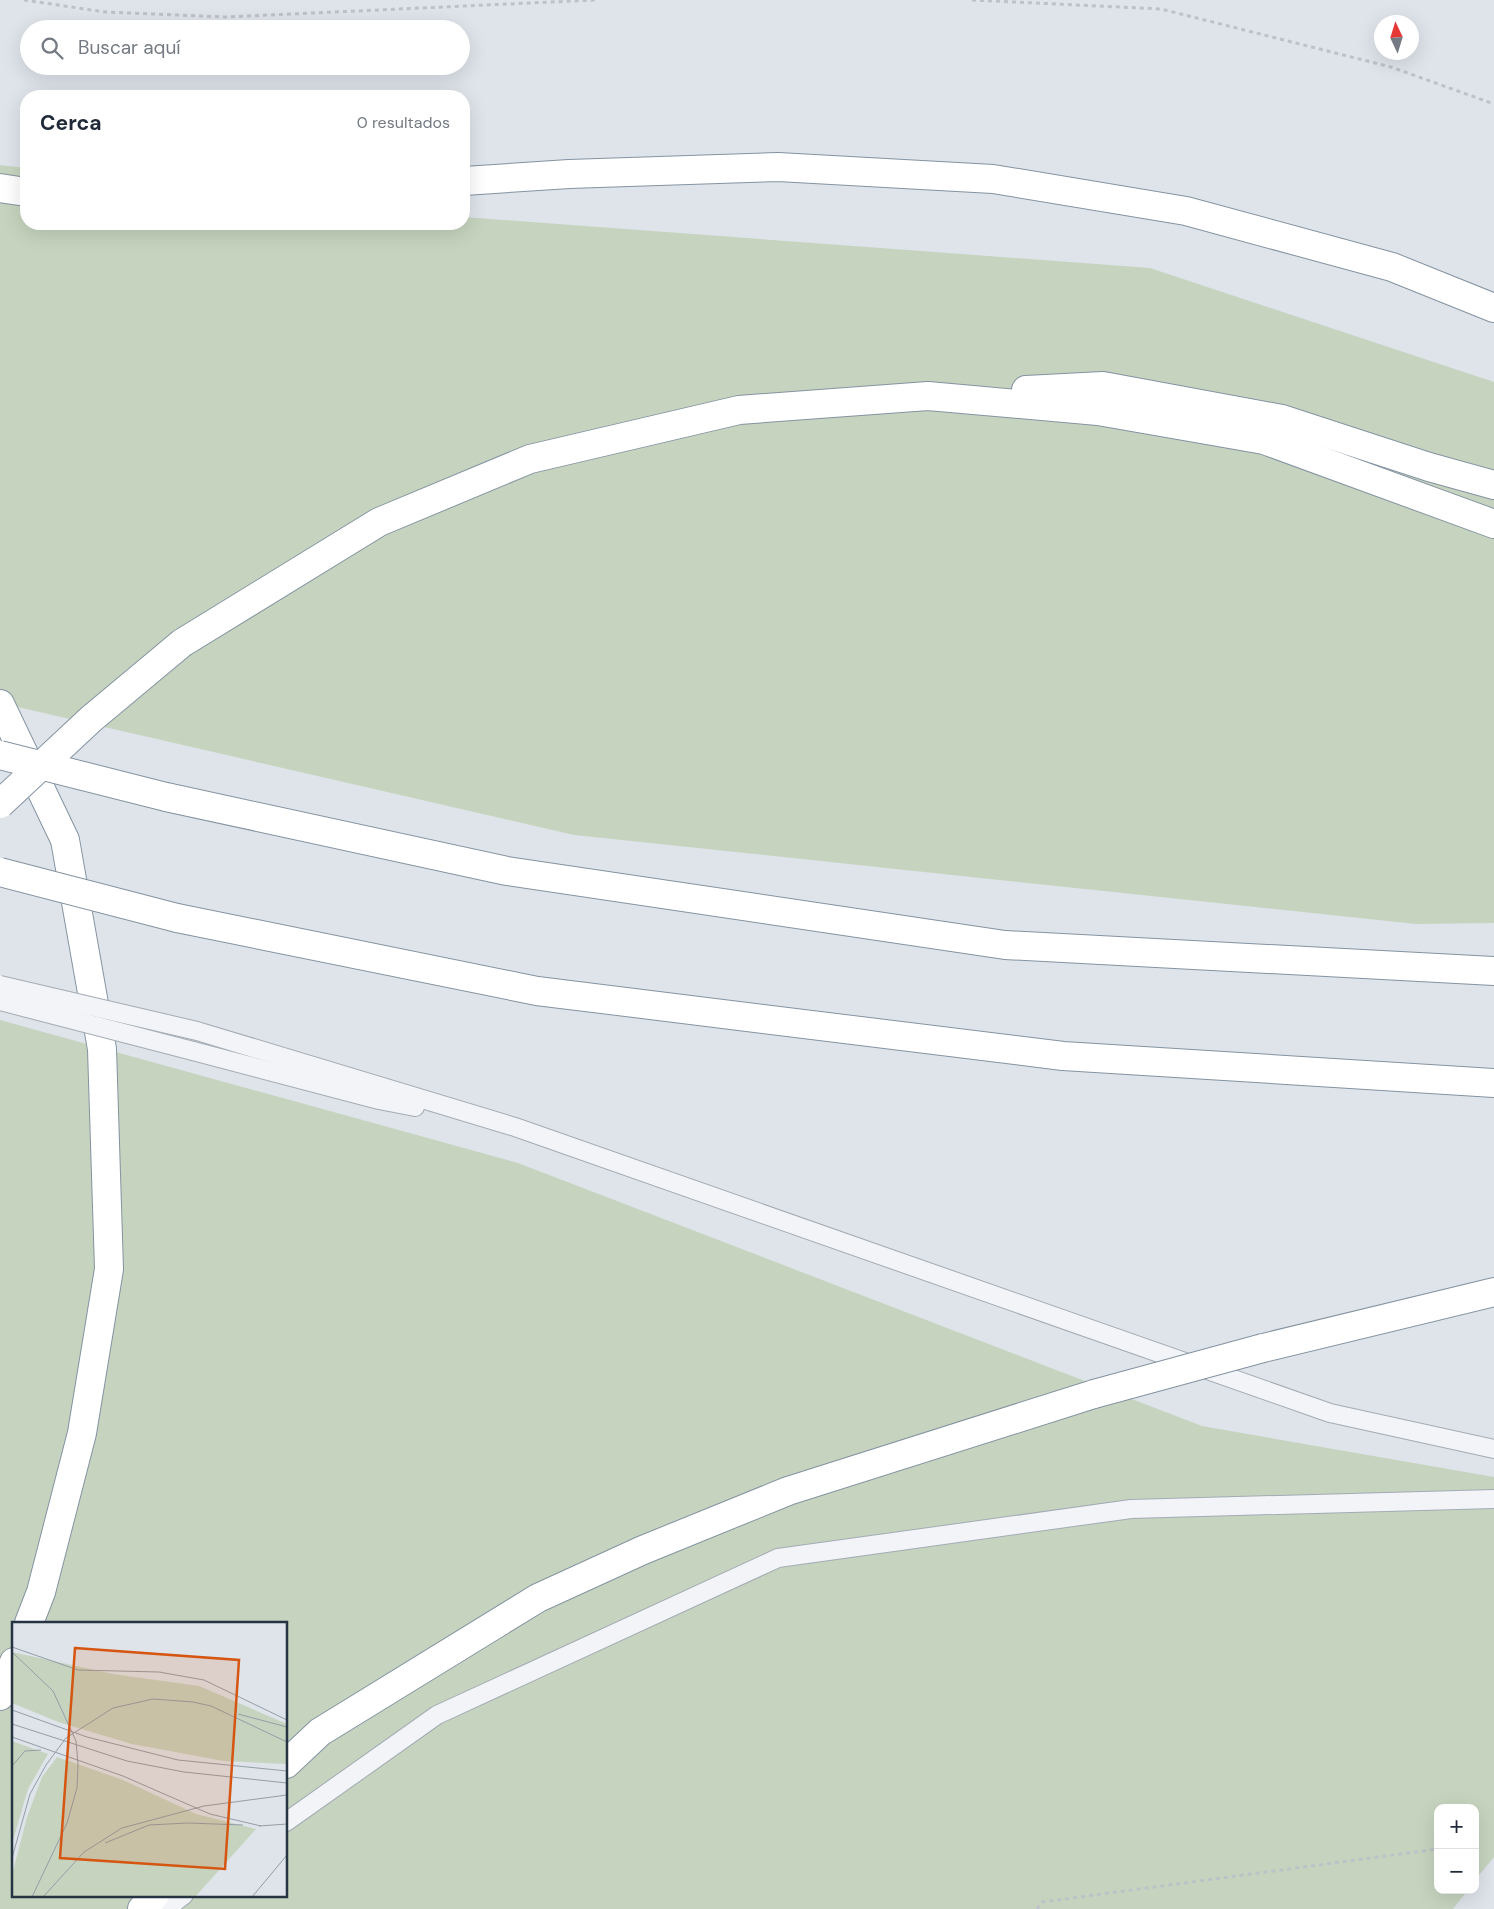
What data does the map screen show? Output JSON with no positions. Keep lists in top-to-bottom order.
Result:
{
  "north": "top",
  "page": {
    "search": "Buscar aquí",
    "heading": ["Cerca", "0 resultados"],
    "map_buttons": ["+", "−"]
  }
}
